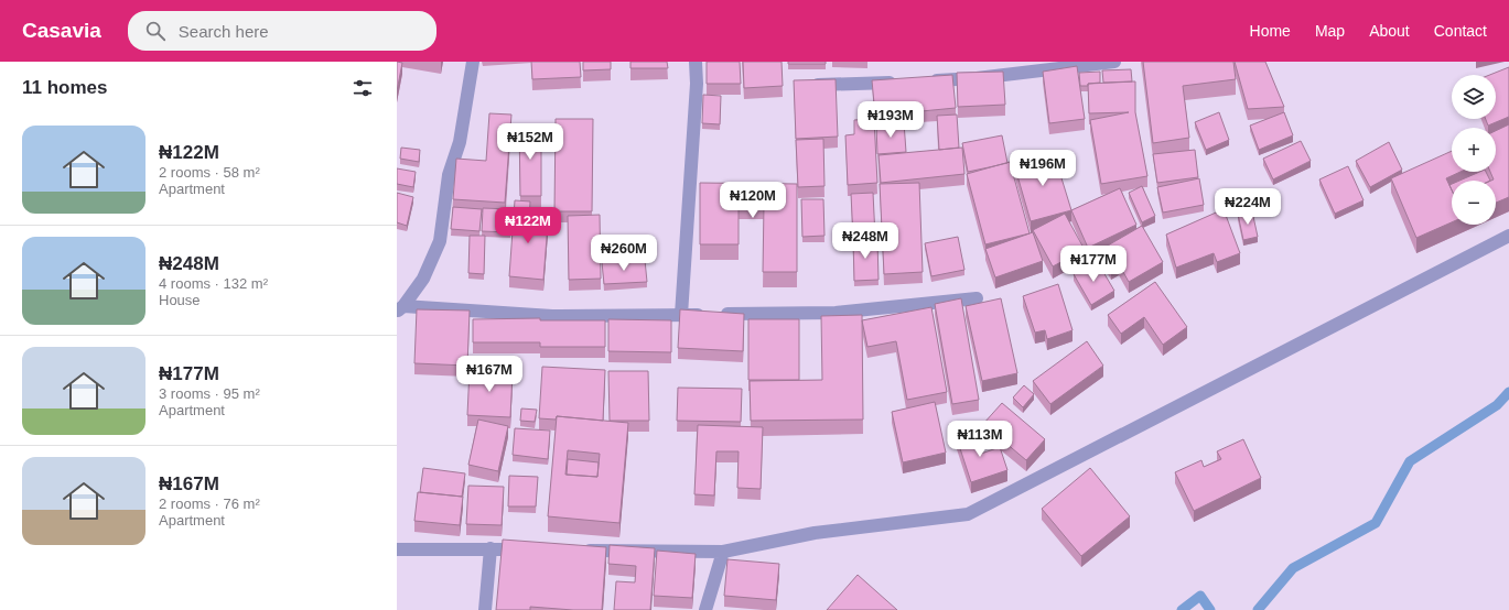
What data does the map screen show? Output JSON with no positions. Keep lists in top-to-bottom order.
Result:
{
  "page": {
    "header": "Casavia",
    "search": "Search here",
    "nav": [
      "Home",
      "Map",
      "About",
      "Contact"
    ],
    "heading": "11 homes",
    "map_buttons": ["+", "−"],
    "price": [
      "₦193M",
      "₦152M",
      "₦196M",
      "₦120M",
      "₦224M",
      "₦122M",
      "₦248M",
      "₦260M",
      "₦177M",
      "₦167M",
      "₦113M"
    ],
    "list": [
      {
        "name": "₦122M",
        "note": "2 rooms · 58 m² · Apartment"
      },
      {
        "name": "₦248M",
        "note": "4 rooms · 132 m² · House"
      },
      {
        "name": "₦177M",
        "note": "3 rooms · 95 m² · Apartment"
      },
      {
        "name": "₦167M",
        "note": "2 rooms · 76 m² · Apartment"
      }
    ]
  }
}
